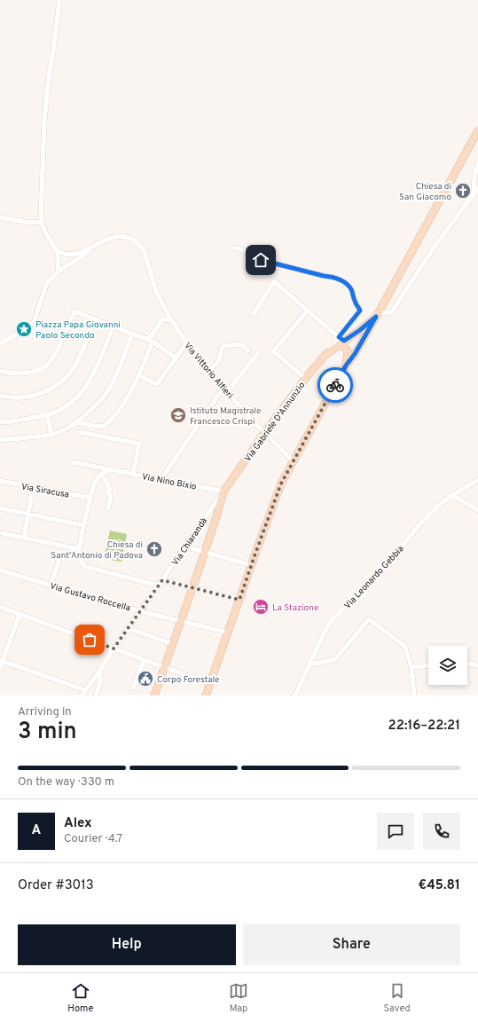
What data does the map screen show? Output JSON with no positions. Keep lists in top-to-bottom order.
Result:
{
  "streets": {
    "main road": ["Via Gabriele D'Annunzio"],
    "street": [
      "Via Vittorio Alfieri",
      "Via Nino Bixio",
      "Via Siracusa",
      "Via Chiarandà",
      "Via Leonardo Gebbia",
      "Via Gustavo Roccella"
    ]
  },
  "crossings": [
    ["Via Vittorio Alfieri", "Via Gabriele D'Annunzio"],
    ["Via Gabriele D'Annunzio", "Via Nino Bixio"],
    ["Via Gabriele D'Annunzio", "Via Chiarandà"],
    ["Via Gabriele D'Annunzio", "Via Gustavo Roccella"],
    ["Via Nino Bixio", "Via Chiarandà"],
    ["Via Chiarandà", "Via Gustavo Roccella"]
  ],
  "places": {
    "church": ["Chiesa di San Giacomo", "Chiesa di Sant'Antonio di Padova"],
    "place": ["Piazza Papa Giovanni Paolo Secondo"],
    "school or university": ["Istituto Magistrale Francesco Crispi"],
    "hotel": ["La Stazione"],
    "public building": ["Corpo Forestale"]
  },
  "page": {
    "heading": ["3 min", "Arriving in", "22:16–22:21"],
    "panel": [
      "Alex",
      "Courier · 4.7",
      "Order #3013",
      "€45.81"
    ],
    "bar": "On the way · 330 m",
    "round": "A",
    "buttons": ["Help", "Share"],
    "tabs": ["Home", "Map", "Saved"]
  }
}
